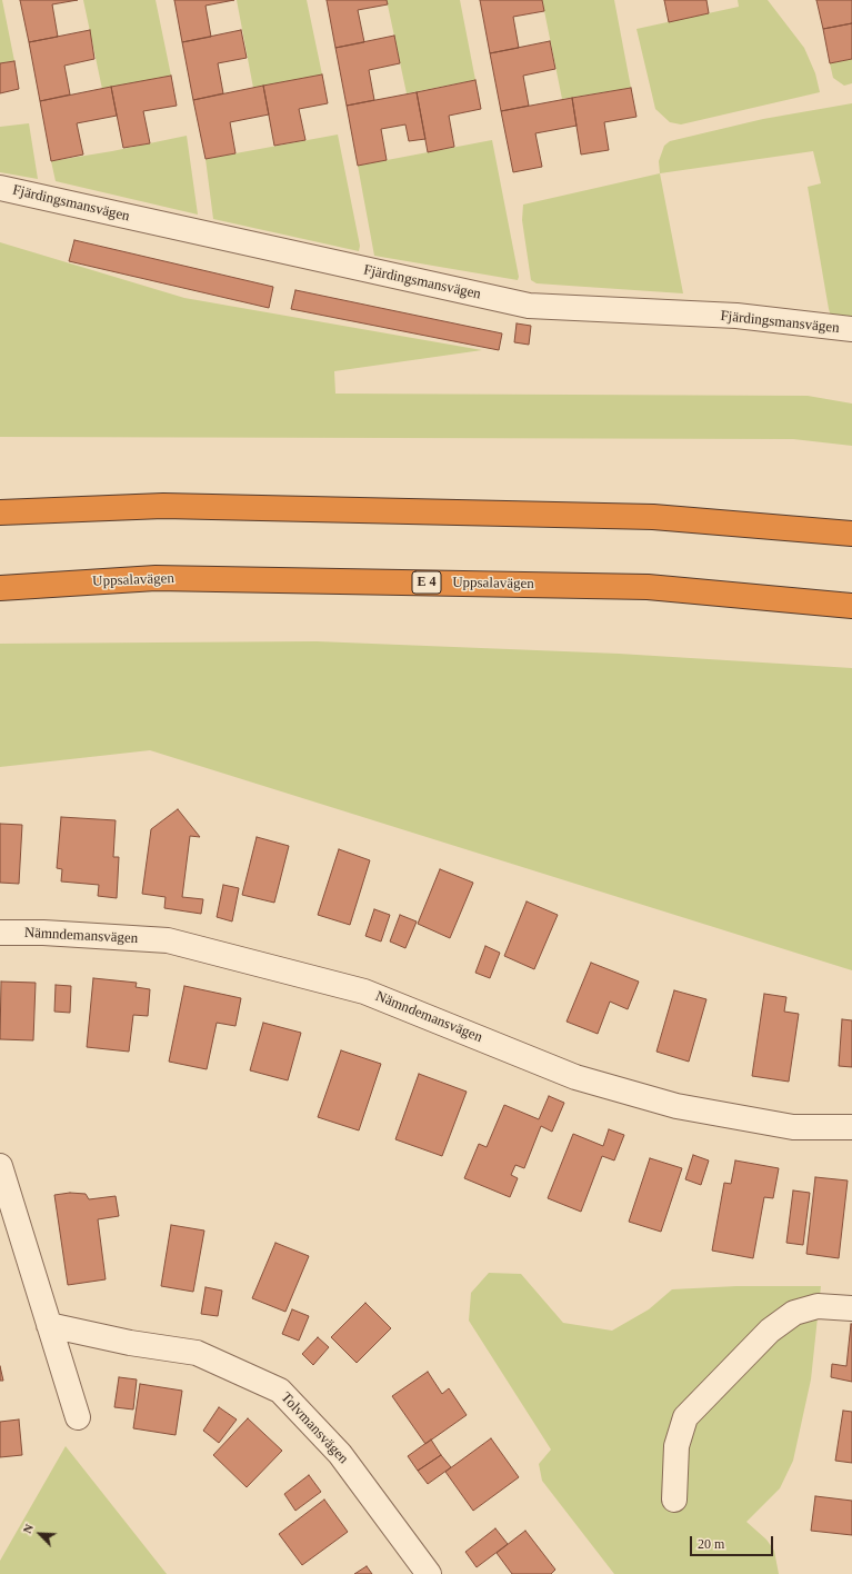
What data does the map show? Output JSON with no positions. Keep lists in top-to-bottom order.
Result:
{
  "streets": {
    "highway": ["Uppsalavägen", "E 4"],
    "street": ["Fjärdingsmansvägen", "Nämndemansvägen", "Tolvmansvägen"]
  },
  "scale_bar": "20 m",
  "north": "top left"
}
